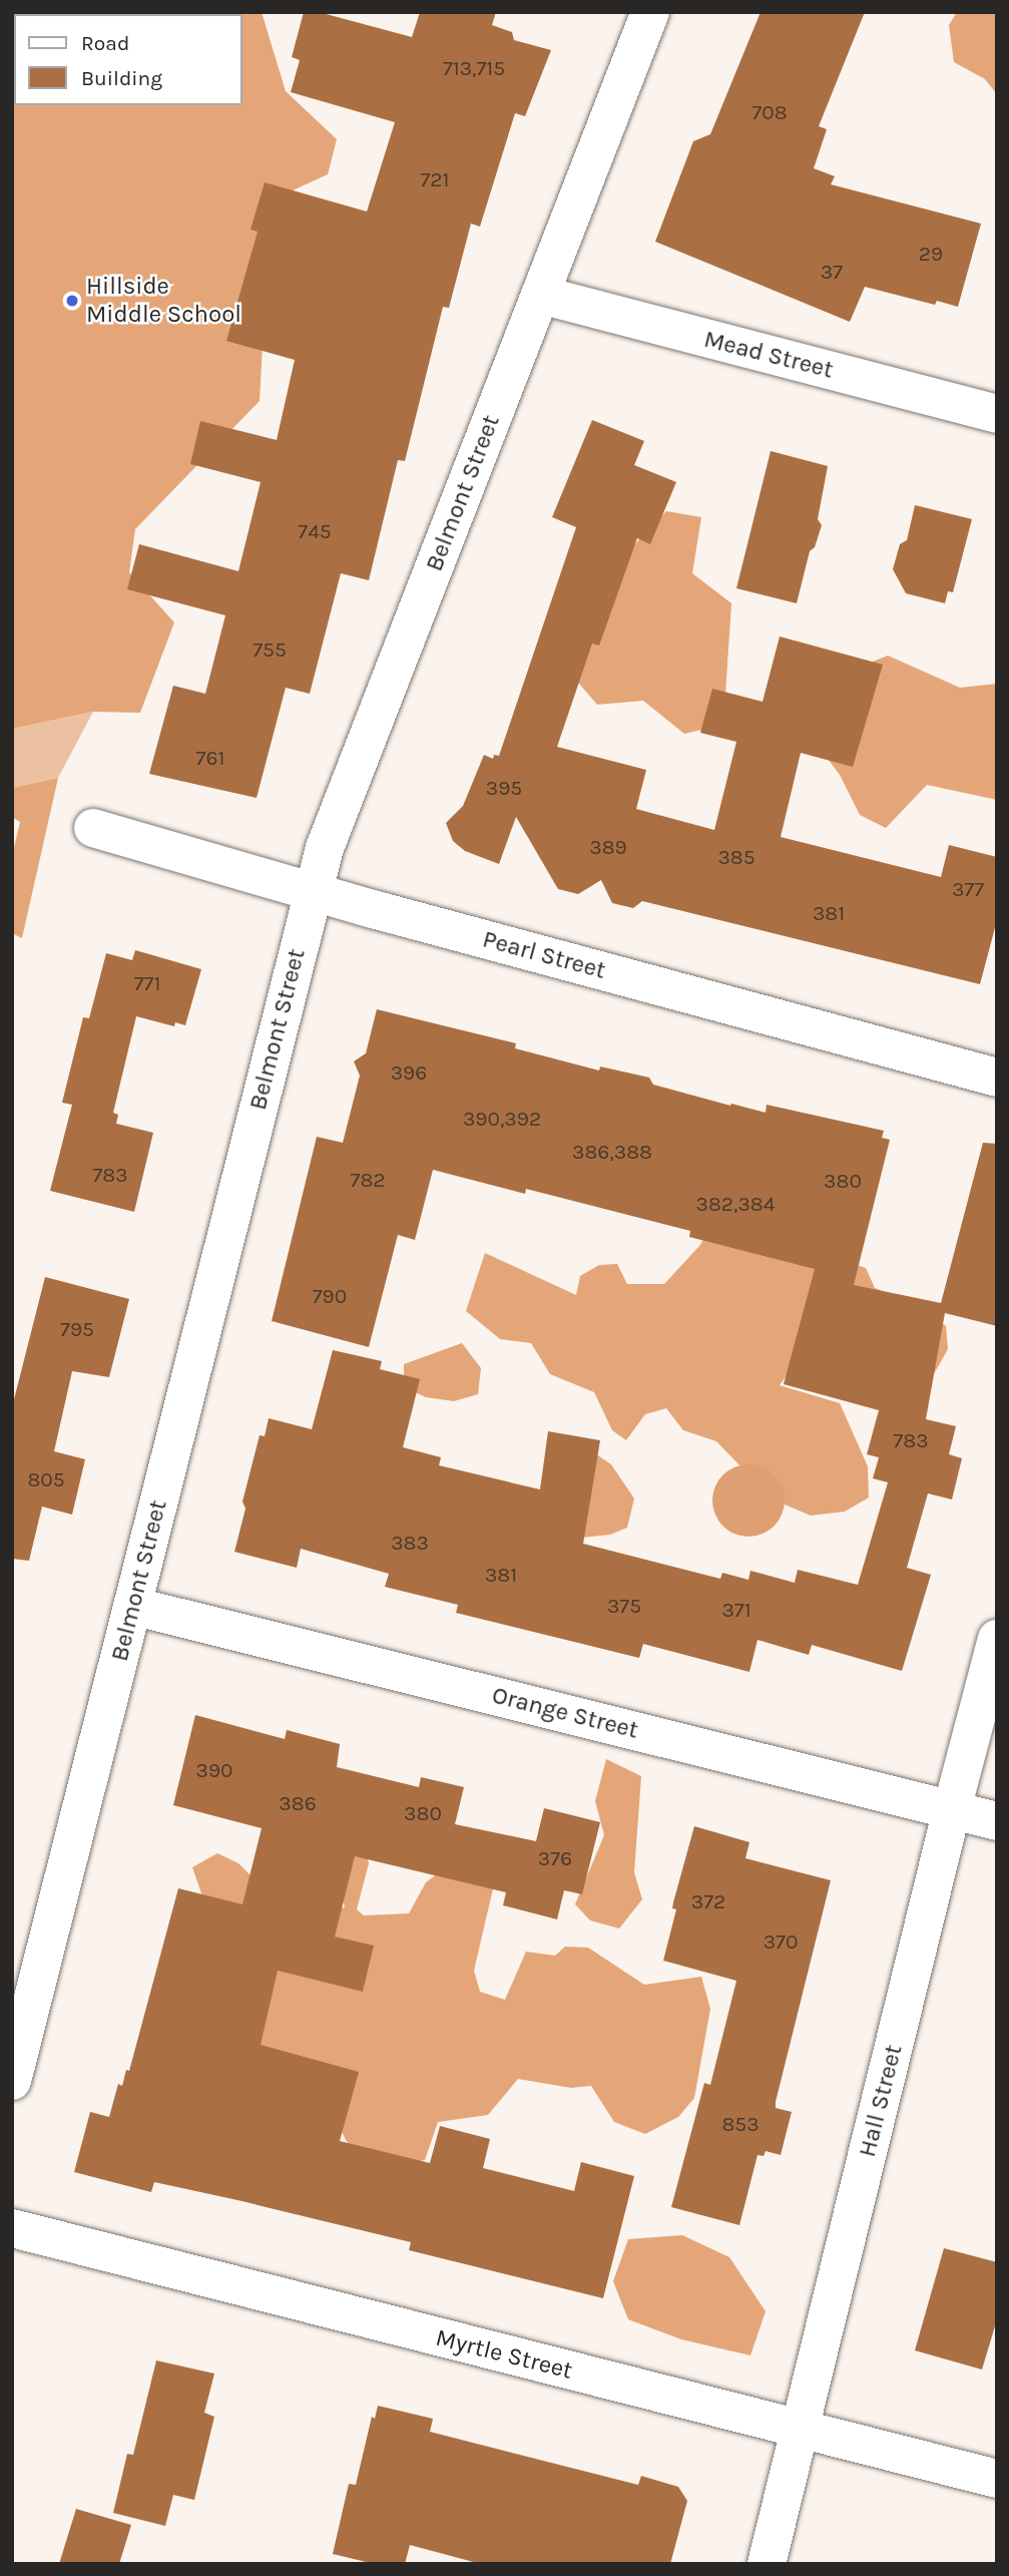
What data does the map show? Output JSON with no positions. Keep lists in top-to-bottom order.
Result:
{
  "streets": {
    "street": [
      "Mead Street",
      "Belmont Street",
      "Pearl Street",
      "Orange Street",
      "Hall Street",
      "Myrtle Street"
    ]
  },
  "crossings": [
    ["Mead Street", "Belmont Street"],
    ["Belmont Street", "Pearl Street"],
    ["Belmont Street", "Orange Street"],
    ["Orange Street", "Hall Street"],
    ["Hall Street", "Myrtle Street"]
  ],
  "places": ["Hillside Middle School"],
  "house_numbers": [
    "713,715",
    "708",
    "721",
    "29",
    "37",
    "745",
    "755",
    "761",
    "395",
    "389",
    "385",
    "377",
    "381",
    "771",
    "396",
    "390,392",
    "386,388",
    "783",
    "782",
    "380",
    "382,384",
    "790",
    "795",
    "783",
    "805",
    "383",
    "381",
    "375",
    "371",
    "390",
    "386",
    "380",
    "376",
    "372",
    "370",
    "853"
  ],
  "legend": ["Road", "Building"]
}
